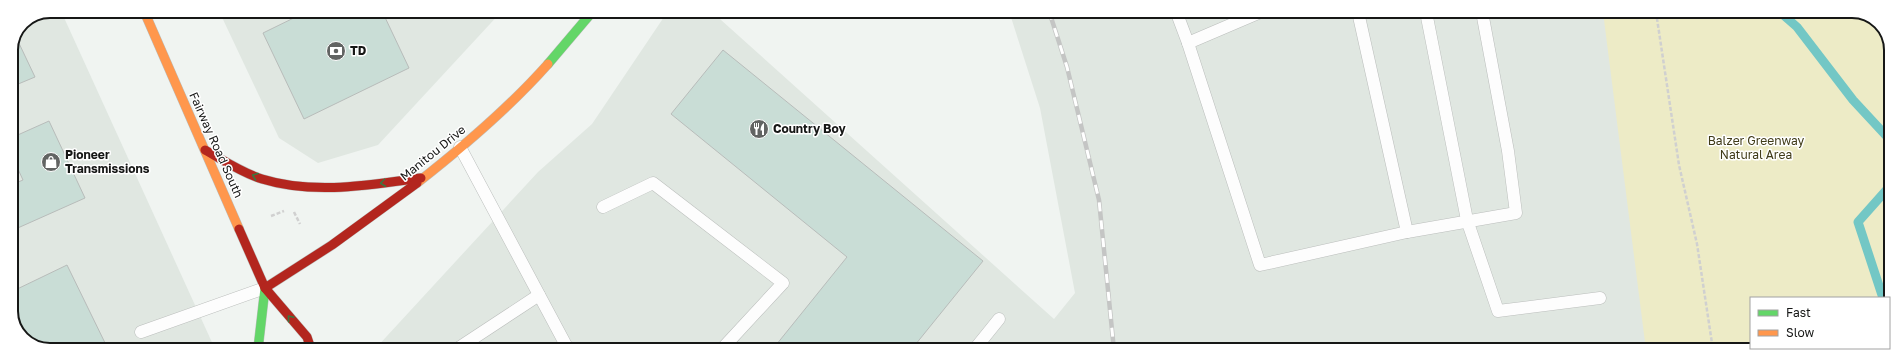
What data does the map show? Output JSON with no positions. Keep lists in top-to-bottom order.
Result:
{
  "streets": {
    "main road": ["Fairway Road South", "Manitou Drive"]
  },
  "crossings": [
    ["Fairway Road South", "Manitou Drive"]
  ],
  "parks": ["Balzer Greenway Natural Area"],
  "places": {
    "bank": ["TD"],
    "restaurant": ["Country Boy"],
    "shop": ["Pioneer Transmissions"]
  },
  "legend": ["Fast", "Slow"]
}
